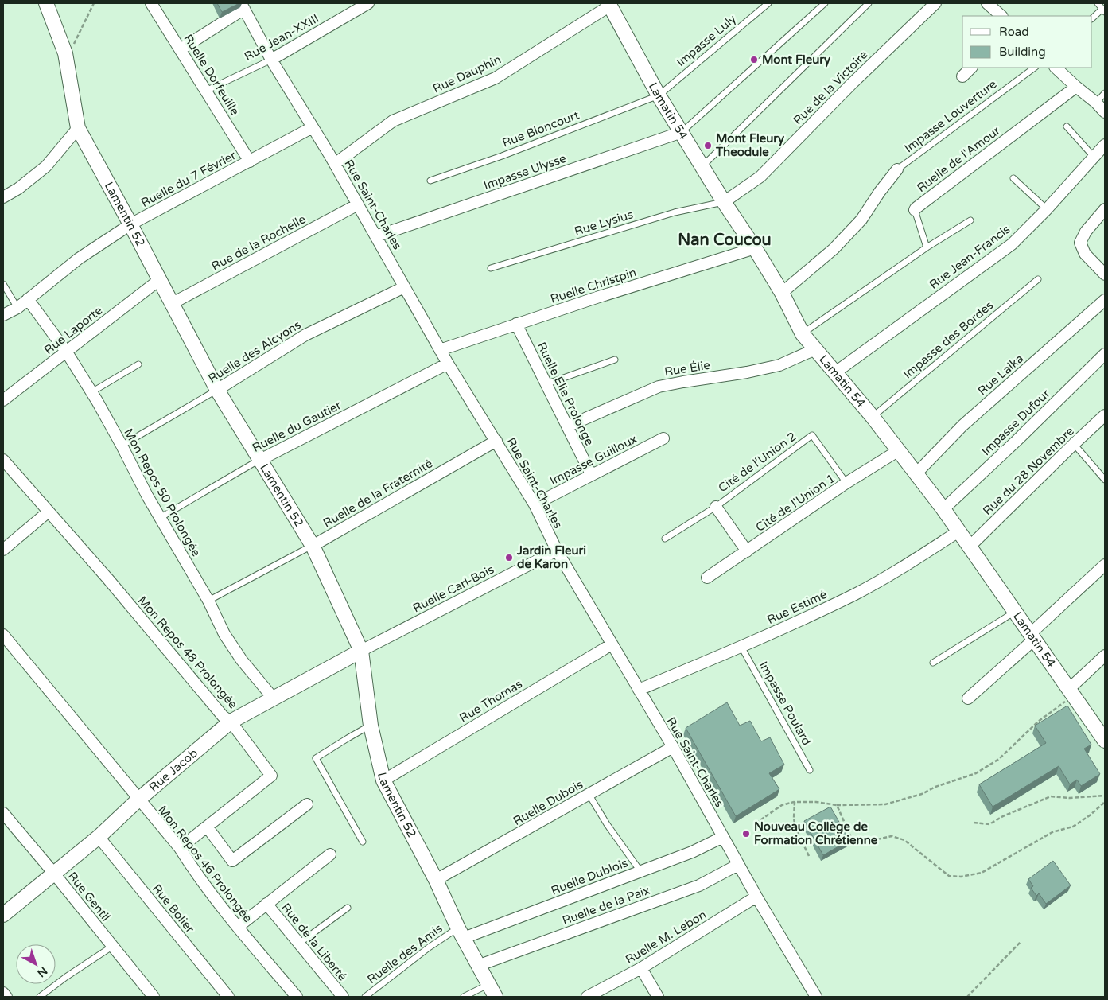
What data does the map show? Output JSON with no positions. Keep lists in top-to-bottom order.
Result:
{
  "streets": {
    "street": [
      "Rue Jean-XXIII",
      "Rue Dauphin",
      "Ruelle Dorfeuille",
      "Rue de la Victoire",
      "Lamatin 54",
      "Ruelle de l'Amour",
      "Impasse Ulysse",
      "Ruelle du 7 Février",
      "Rue Saint-Charles",
      "Lamentin 52",
      "Rue de la Rochelle",
      "Rue Jean-Francis",
      "Ruelle Christpin",
      "Rue Laporte",
      "Ruelle des Alcyons",
      "Rue Élie",
      "Rue Laika",
      "Ruelle Elie Prolonge",
      "Impasse Dufour",
      "Ruelle du Gautier",
      "Impasse Guilloux",
      "Rue du 28 Novembre",
      "Mon Repos 50 Prolongée",
      "Ruelle de la Fraternité",
      "Cité de l'Union 1",
      "Ruelle Carl-Bois",
      "Rue Estimé",
      "Mon Repos 48 Prolongée",
      "Rue Thomas",
      "Rue Jacob",
      "Ruelle Dubois",
      "Mon Repos 46 Prolongée",
      "Ruelle Dublois",
      "Rue Gentil",
      "Ruelle de la Paix",
      "Rue Bolier",
      "Ruelle M. Lebon",
      "Rue de la Liberté"
    ],
    "lane": [
      "Impasse Luly",
      "Impasse Louverture",
      "Rue Bloncourt",
      "Rue Lysius",
      "Impasse des Bordes",
      "Cité de l'Union 2",
      "Impasse Poulard",
      "Ruelle des Amis"
    ]
  },
  "crossings": [
    ["Rue Jean-XXIII", "Ruelle Dorfeuille"],
    ["Rue Jean-XXIII", "Rue Saint-Charles"],
    ["Impasse Luly", "Lamatin 54"],
    ["Impasse Luly", "Rue Bloncourt"],
    ["Rue Dauphin", "Lamatin 54"],
    ["Rue Dauphin", "Rue Saint-Charles"],
    ["Ruelle Dorfeuille", "Ruelle du 7 Février"],
    ["Rue de la Victoire", "Lamatin 54"],
    ["Rue de la Victoire", "Rue Lysius"],
    ["Lamatin 54", "Rue Bloncourt"],
    ["Lamatin 54", "Impasse Ulysse"],
    ["Lamatin 54", "Rue Lysius"],
    ["Lamatin 54", "Rue Jean-Francis"],
    ["Lamatin 54", "Ruelle Christpin"],
    ["Lamatin 54", "Impasse des Bordes"],
    ["Lamatin 54", "Rue Élie"],
    ["Lamatin 54", "Rue Laika"],
    ["Lamatin 54", "Impasse Dufour"],
    ["Lamatin 54", "Rue du 28 Novembre"],
    ["Lamatin 54", "Cité de l'Union 1"],
    ["Lamatin 54", "Rue Estimé"],
    ["Impasse Ulysse", "Rue Saint-Charles"],
    ["Ruelle du 7 Février", "Rue Saint-Charles"],
    ["Ruelle du 7 Février", "Lamentin 52"],
    ["Ruelle du 7 Février", "Mon Repos 50 Prolongée"],
    ["Rue Saint-Charles", "Rue de la Rochelle"],
    ["Rue Saint-Charles", "Ruelle Christpin"],
    ["Rue Saint-Charles", "Ruelle des Alcyons"],
    ["Rue Saint-Charles", "Ruelle du Gautier"],
    ["Rue Saint-Charles", "Impasse Guilloux"],
    ["Rue Saint-Charles", "Ruelle de la Fraternité"],
    ["Rue Saint-Charles", "Ruelle Carl-Bois"],
    ["Rue Saint-Charles", "Rue Estimé"],
    ["Rue Saint-Charles", "Rue Thomas"],
    ["Rue Saint-Charles", "Ruelle Dubois"],
    ["Rue Saint-Charles", "Ruelle Dublois"],
    ["Rue Saint-Charles", "Ruelle de la Paix"],
    ["Rue Saint-Charles", "Ruelle M. Lebon"],
    ["Lamentin 52", "Rue de la Rochelle"],
    ["Lamentin 52", "Rue Laporte"],
    ["Lamentin 52", "Ruelle des Alcyons"],
    ["Lamentin 52", "Ruelle du Gautier"],
    ["Lamentin 52", "Ruelle de la Fraternité"],
    ["Lamentin 52", "Ruelle Carl-Bois"],
    ["Lamentin 52", "Rue Thomas"],
    ["Lamentin 52", "Rue Jacob"],
    ["Lamentin 52", "Ruelle Dubois"],
    ["Lamentin 52", "Ruelle Dublois"],
    ["Lamentin 52", "Ruelle de la Paix"],
    ["Lamentin 52", "Ruelle des Amis"],
    ["Ruelle Christpin", "Ruelle Elie Prolonge"],
    ["Rue Laporte", "Mon Repos 50 Prolongée"],
    ["Ruelle des Alcyons", "Mon Repos 50 Prolongée"],
    ["Rue Élie", "Ruelle Elie Prolonge"],
    ["Ruelle Elie Prolonge", "Impasse Guilloux"],
    ["Ruelle du Gautier", "Mon Repos 50 Prolongée"],
    ["Cité de l'Union 2", "Cité de l'Union 1"],
    ["Mon Repos 50 Prolongée", "Ruelle de la Fraternité"],
    ["Mon Repos 50 Prolongée", "Rue Jacob"],
    ["Ruelle Carl-Bois", "Rue Jacob"],
    ["Rue Estimé", "Impasse Poulard"],
    ["Mon Repos 48 Prolongée", "Rue Jacob"],
    ["Mon Repos 48 Prolongée", "Mon Repos 46 Prolongée"],
    ["Rue Jacob", "Mon Repos 46 Prolongée"],
    ["Rue Jacob", "Rue Gentil"],
    ["Rue Jacob", "Rue Bolier"],
    ["Ruelle Dublois", "Ruelle des Amis"]
  ],
  "districts": ["Nan Coucou"],
  "places": [
    "Mont Fleury",
    "Mont Fleury Theodule",
    "Jardin Fleuri de Karon",
    "Nouveau Collège de Formation Chrétienne"
  ],
  "legend": ["Road", "Building"],
  "north": "bottom right"
}
